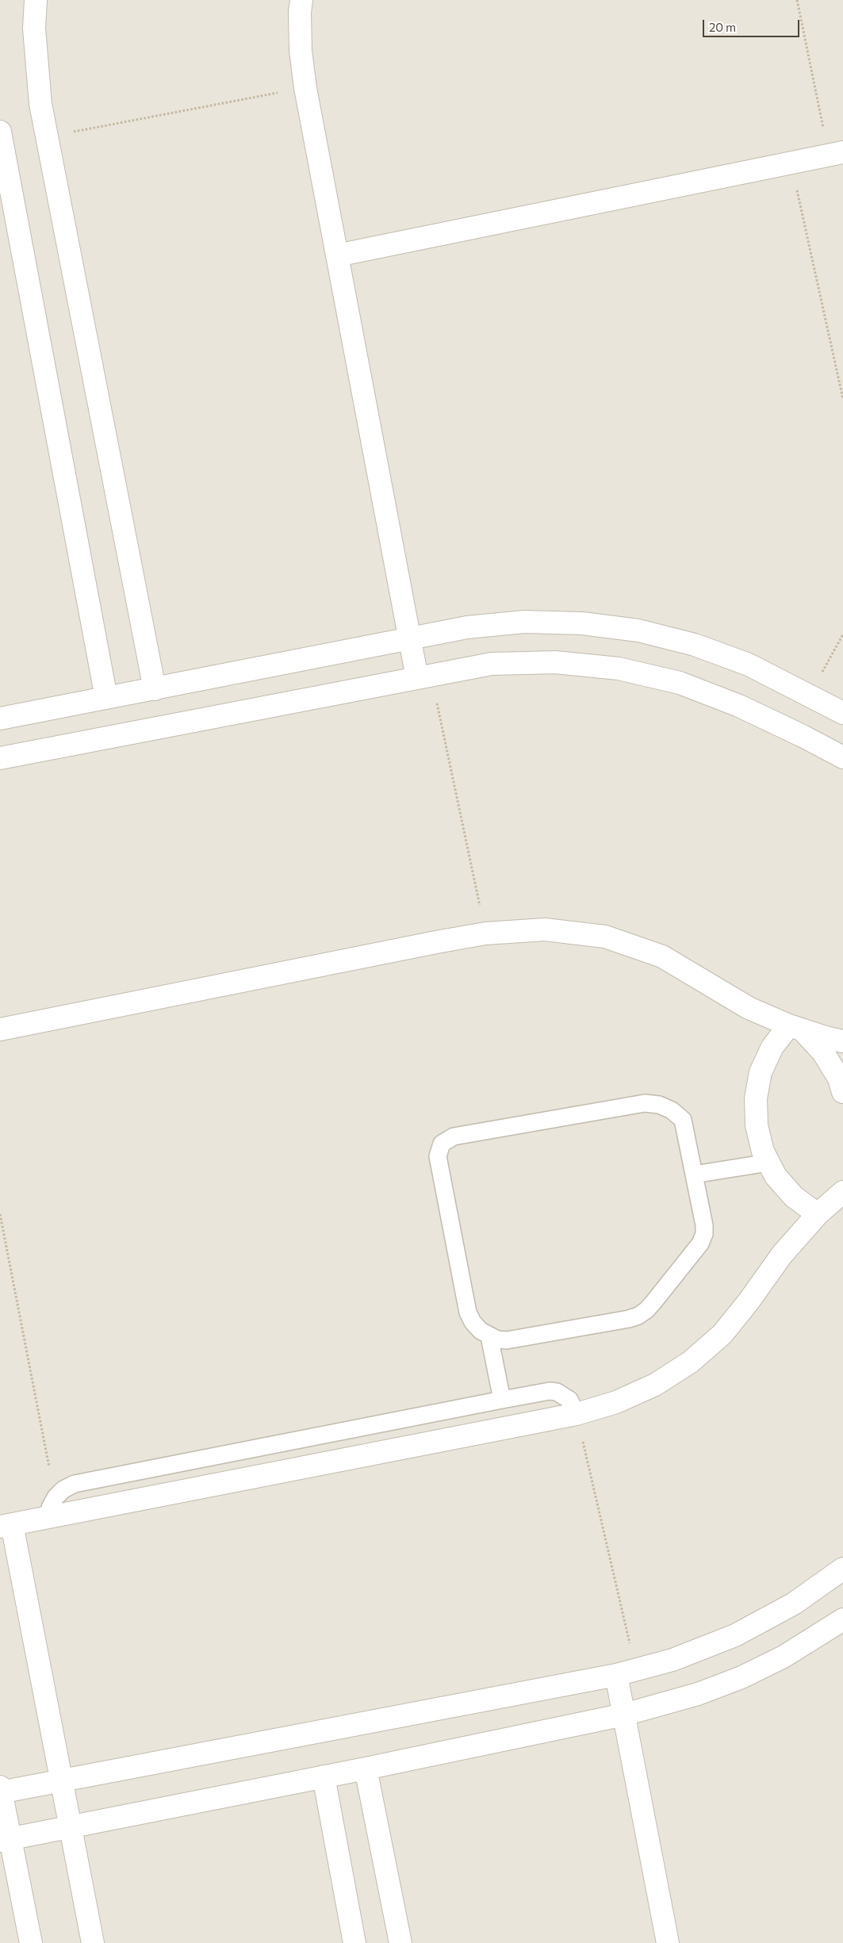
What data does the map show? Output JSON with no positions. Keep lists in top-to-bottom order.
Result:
{
  "scale_bar": "20 m"
}
